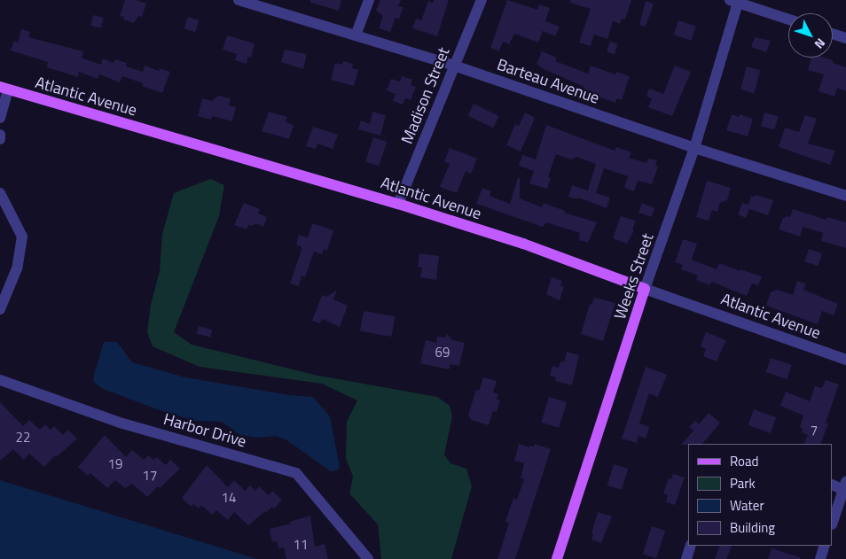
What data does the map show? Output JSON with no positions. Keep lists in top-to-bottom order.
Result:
{
  "streets": {
    "main road": ["Atlantic Avenue", "Weeks Street"],
    "street": ["Barteau Avenue", "Madison Street", "Harbor Drive"]
  },
  "crossings": [
    ["Barteau Avenue", "Madison Street"],
    ["Barteau Avenue", "Weeks Street"],
    ["Madison Street", "Atlantic Avenue"],
    ["Atlantic Avenue", "Weeks Street"]
  ],
  "house_numbers": [
    "69",
    "7",
    "22",
    "19",
    "17",
    "14",
    "11"
  ],
  "legend": [
    "Road",
    "Park",
    "Water",
    "Building"
  ],
  "north": "bottom right"
}
